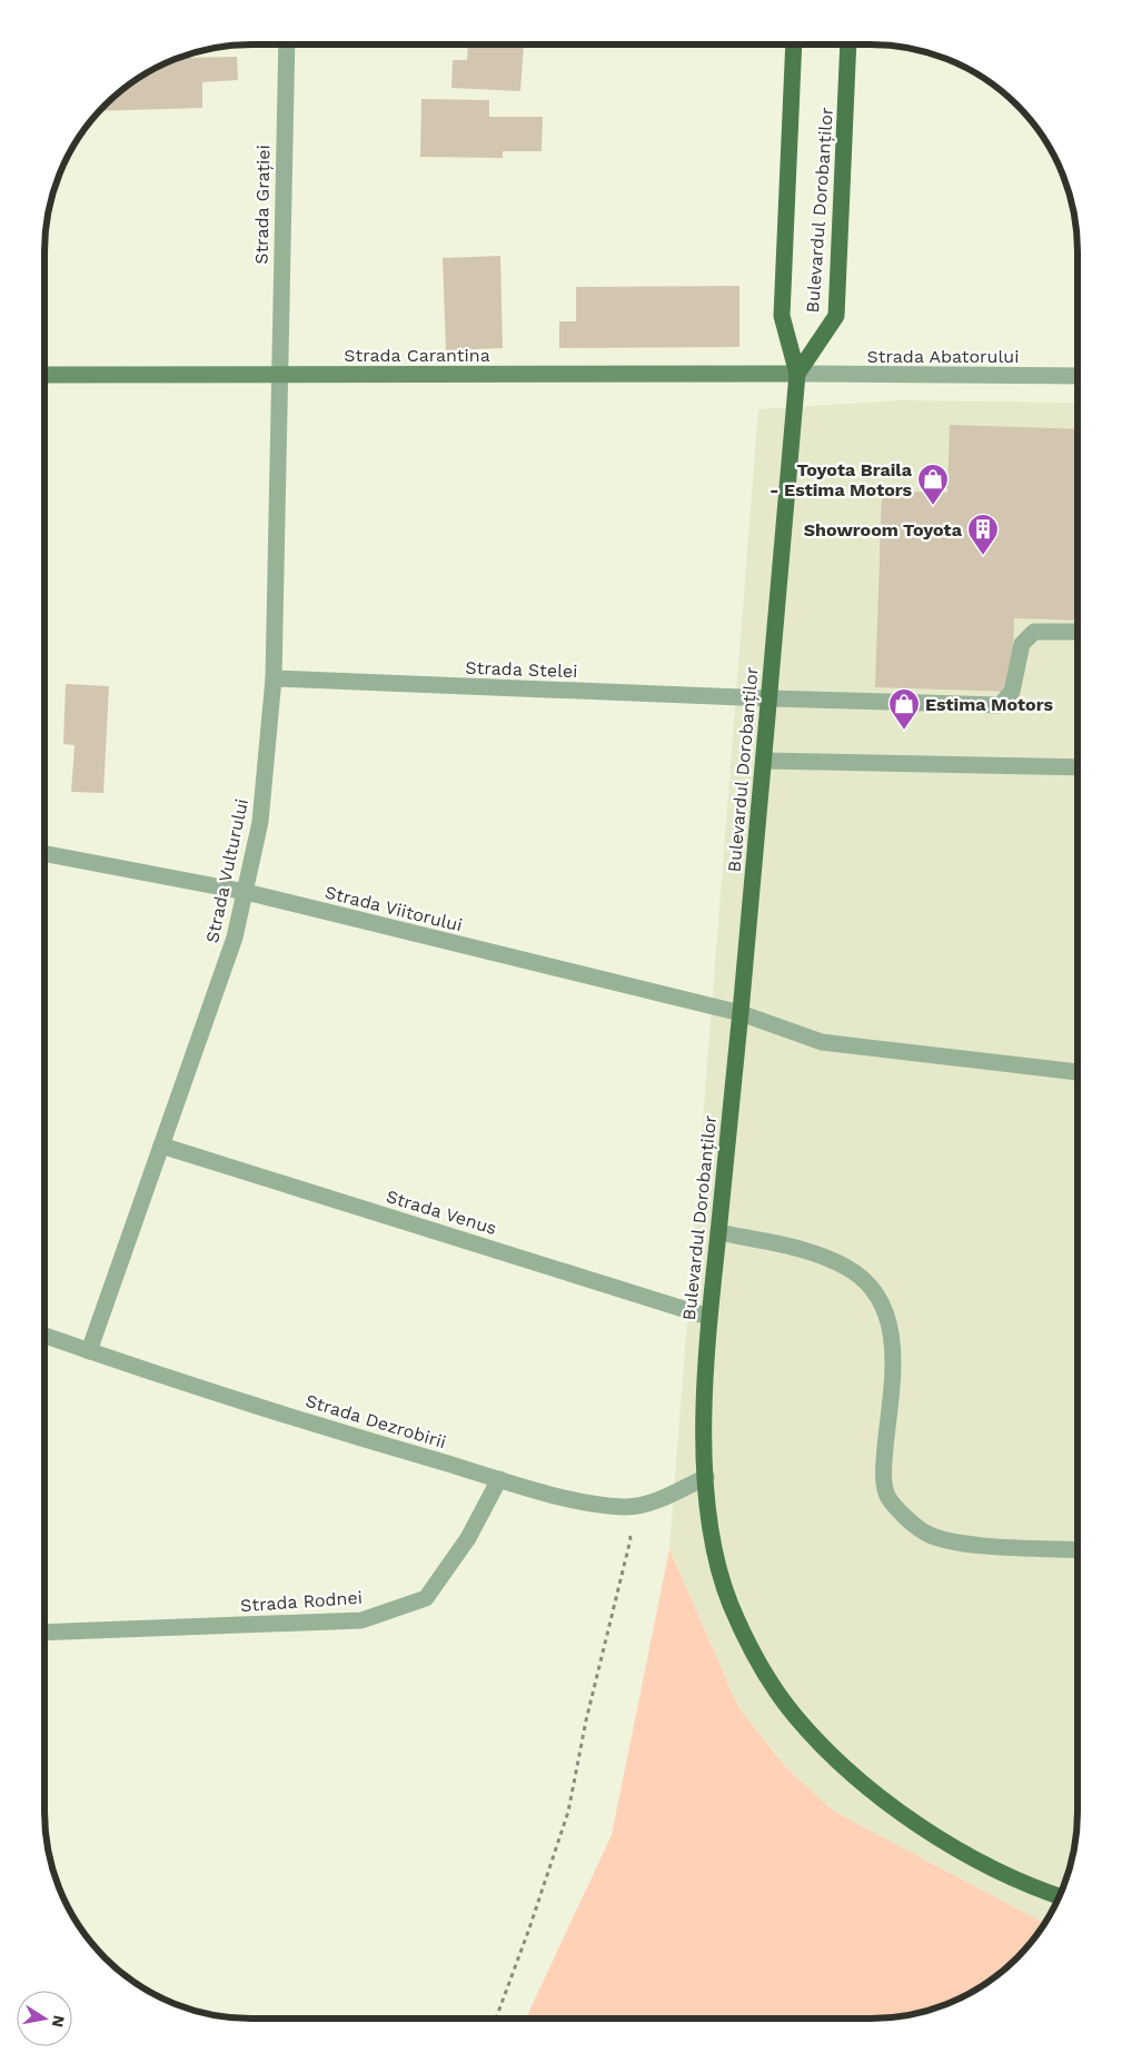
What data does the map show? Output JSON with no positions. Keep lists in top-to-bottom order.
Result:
{
  "streets": {
    "main road": ["Bulevardul Dorobanților", "Strada Carantina"],
    "street": [
      "Strada Grației",
      "Strada Abatorului",
      "Strada Stelei",
      "Strada Vulturului",
      "Strada Viitorului",
      "Strada Venus",
      "Strada Dezrobirii",
      "Strada Rodnei"
    ]
  },
  "crossings": [
    ["Strada Grației", "Strada Carantina"],
    ["Strada Grației", "Strada Vulturului"],
    ["Bulevardul Dorobanților", "Strada Carantina"],
    ["Bulevardul Dorobanților", "Strada Abatorului"],
    ["Bulevardul Dorobanților", "Strada Stelei"],
    ["Bulevardul Dorobanților", "Strada Viitorului"],
    ["Bulevardul Dorobanților", "Strada Venus"],
    ["Bulevardul Dorobanților", "Strada Dezrobirii"],
    ["Strada Carantina", "Strada Abatorului"],
    ["Strada Carantina", "Strada Vulturului"],
    ["Strada Stelei", "Strada Vulturului"],
    ["Strada Vulturului", "Strada Viitorului"],
    ["Strada Vulturului", "Strada Venus"],
    ["Strada Vulturului", "Strada Dezrobirii"],
    ["Strada Dezrobirii", "Strada Rodnei"]
  ],
  "places": {
    "shop": ["Toyota Braila - Estima Motors", "Estima Motors"],
    "building": ["Showroom Toyota"]
  },
  "north": "right"
}
